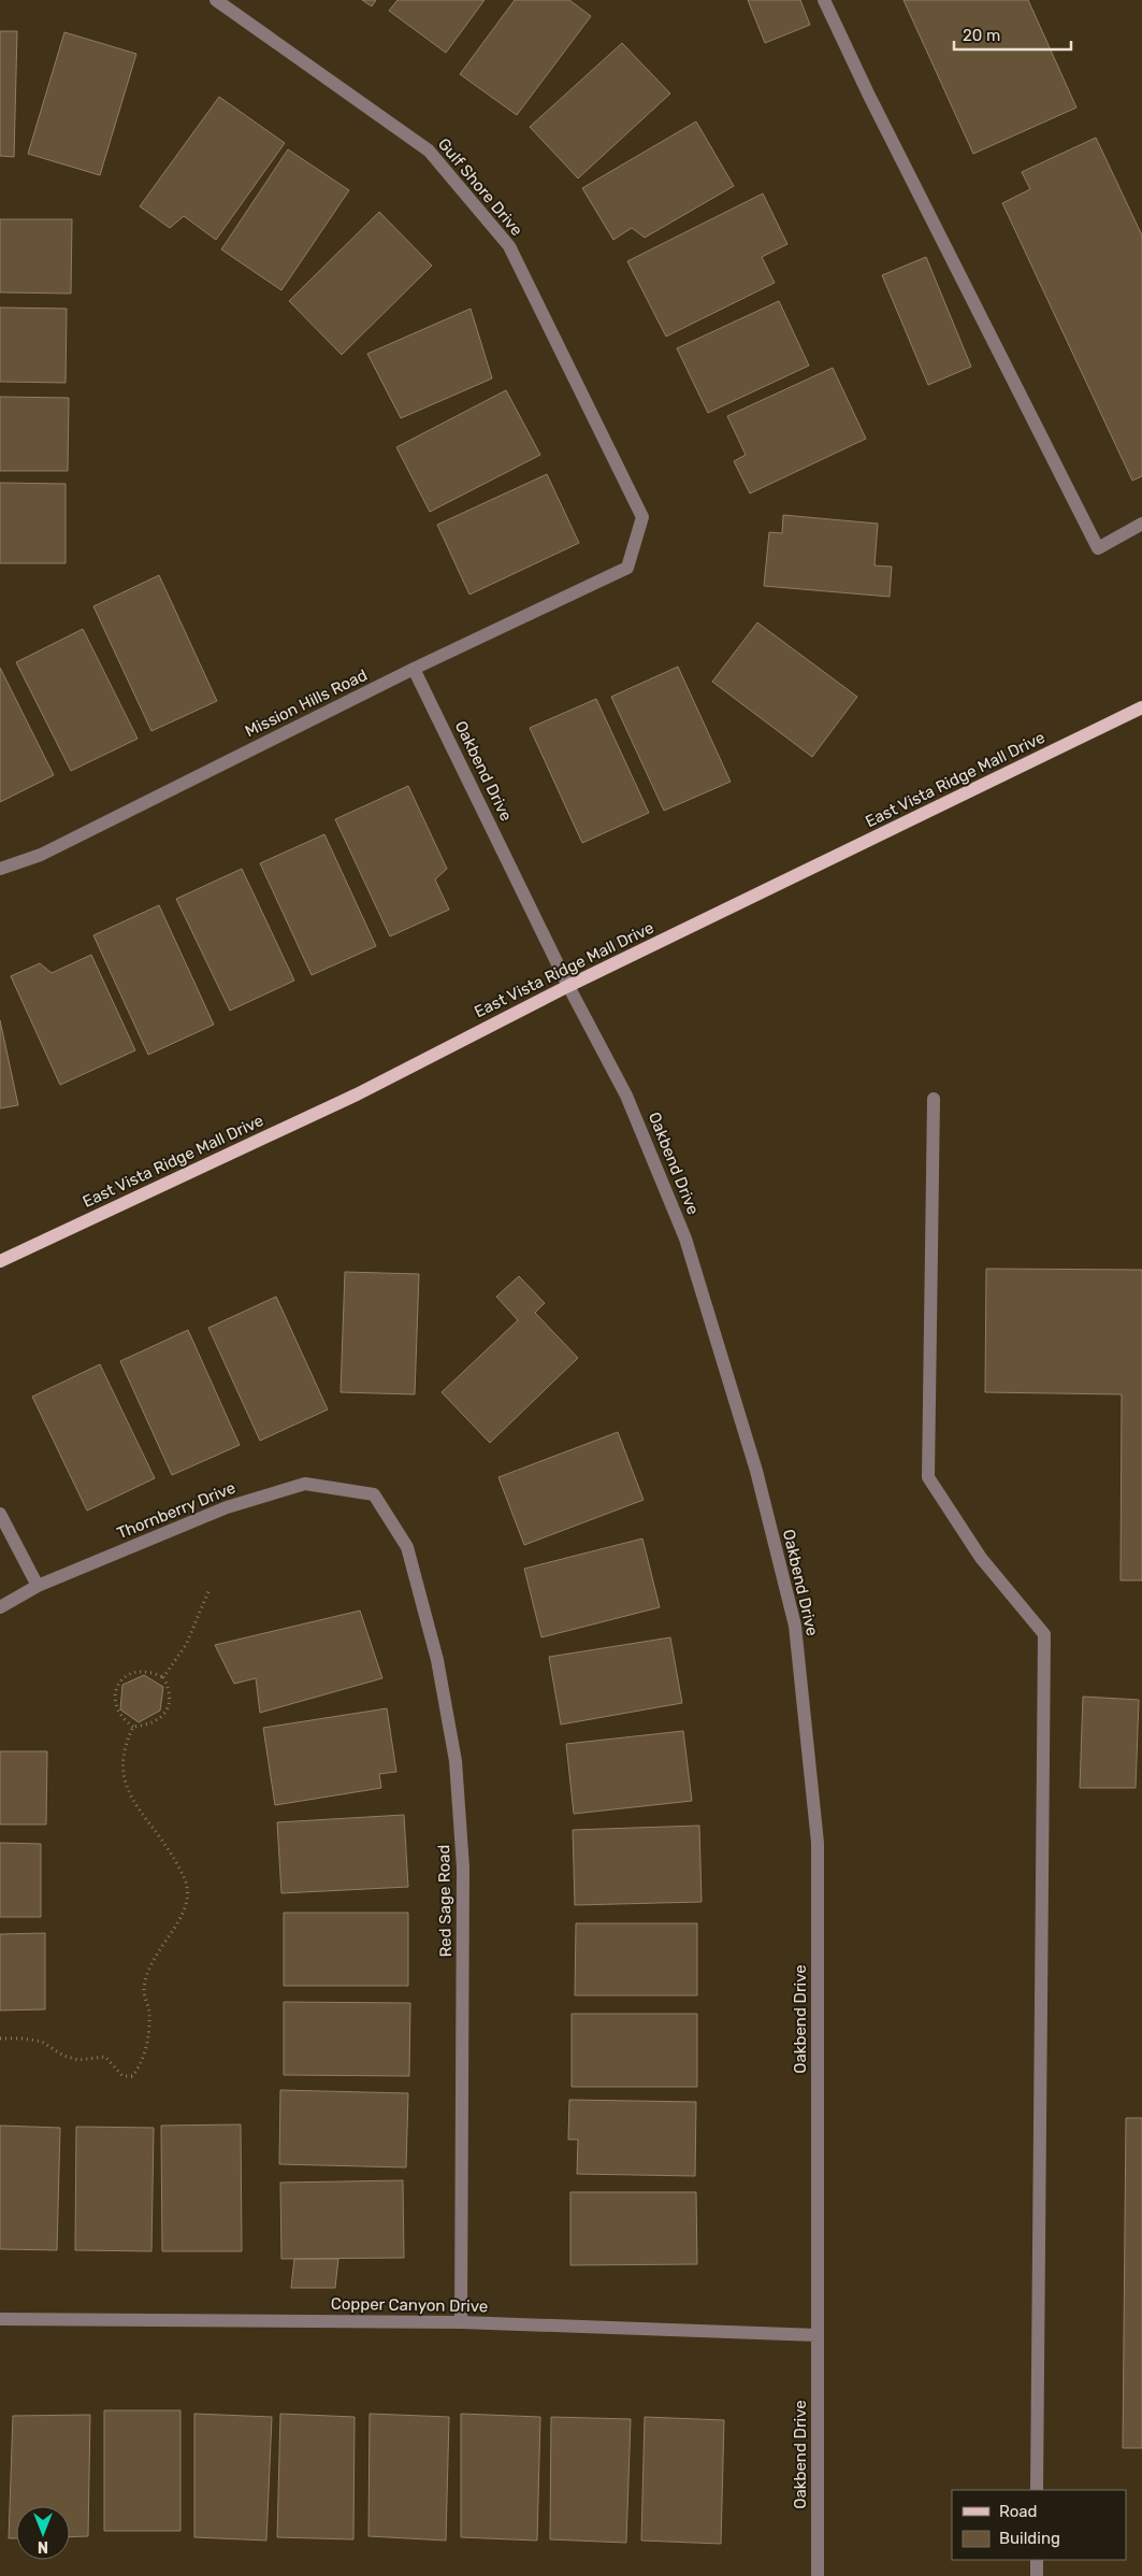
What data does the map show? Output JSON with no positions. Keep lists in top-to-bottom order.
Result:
{
  "streets": {
    "main road": ["East Vista Ridge Mall Drive"],
    "street": [
      "Gulf Shore Drive",
      "Mission Hills Road",
      "Oakbend Drive",
      "Thornberry Drive",
      "Red Sage Road",
      "Copper Canyon Drive"
    ]
  },
  "crossings": [
    ["Gulf Shore Drive", "Mission Hills Road"],
    ["Mission Hills Road", "Oakbend Drive"],
    ["Oakbend Drive", "East Vista Ridge Mall Drive"],
    ["Oakbend Drive", "Copper Canyon Drive"],
    ["Thornberry Drive", "Red Sage Road"],
    ["Red Sage Road", "Copper Canyon Drive"]
  ],
  "legend": ["Road", "Building"],
  "scale_bar": "20 m",
  "north": "bottom"
}
